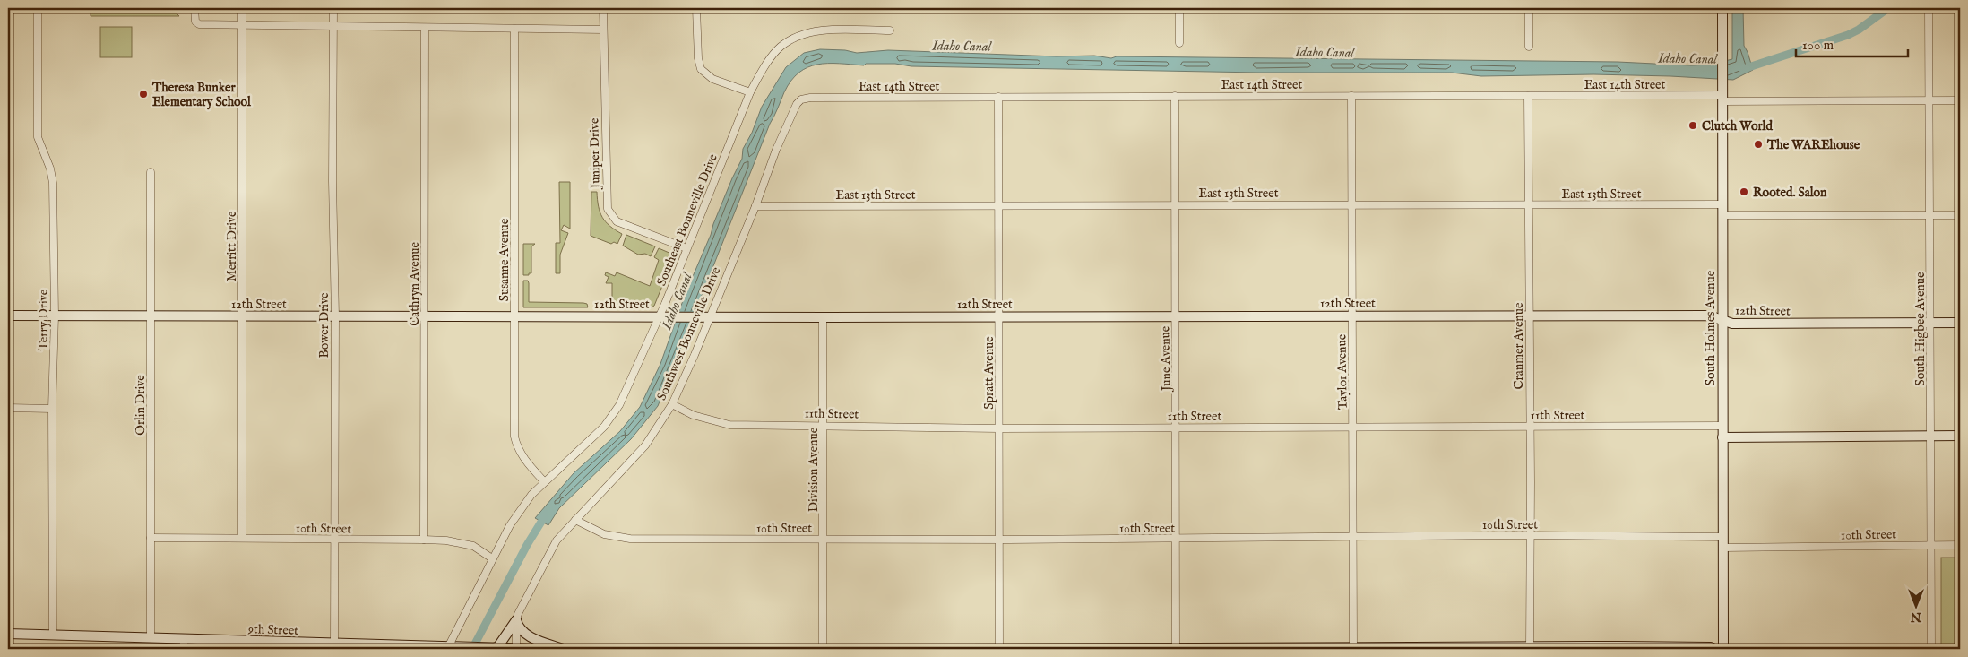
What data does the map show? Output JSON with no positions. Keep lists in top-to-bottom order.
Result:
{
  "streets": {
    "street": [
      "East 14th Street",
      "Juniper Drive",
      "East 13th Street",
      "Southeast Bonneville Drive",
      "Merritt Drive",
      "Susanne Avenue",
      "Cathryn Avenue",
      "12th Street",
      "Terry Drive",
      "Bower Drive",
      "South Holmes Avenue",
      "South Higbee Avenue",
      "Southwest Bonneville Drive",
      "Cranmer Avenue",
      "June Avenue",
      "Taylor Avenue",
      "Spratt Avenue",
      "Orlin Drive",
      "11th Street",
      "Division Avenue",
      "10th Street",
      "9th Street"
    ]
  },
  "crossings": [
    ["East 14th Street", "South Holmes Avenue"],
    ["East 14th Street", "South Higbee Avenue"],
    ["East 14th Street", "Southwest Bonneville Drive"],
    ["East 14th Street", "Cranmer Avenue"],
    ["East 14th Street", "June Avenue"],
    ["East 14th Street", "Taylor Avenue"],
    ["East 14th Street", "Spratt Avenue"],
    ["Juniper Drive", "Southeast Bonneville Drive"],
    ["East 13th Street", "South Holmes Avenue"],
    ["East 13th Street", "Southwest Bonneville Drive"],
    ["East 13th Street", "Cranmer Avenue"],
    ["East 13th Street", "June Avenue"],
    ["East 13th Street", "Taylor Avenue"],
    ["East 13th Street", "Spratt Avenue"],
    ["Southeast Bonneville Drive", "Susanne Avenue"],
    ["Southeast Bonneville Drive", "12th Street"],
    ["Southeast Bonneville Drive", "10th Street"],
    ["Southeast Bonneville Drive", "9th Street"],
    ["Merritt Drive", "12th Street"],
    ["Merritt Drive", "10th Street"],
    ["Susanne Avenue", "12th Street"],
    ["Cathryn Avenue", "12th Street"],
    ["Cathryn Avenue", "10th Street"],
    ["12th Street", "Terry Drive"],
    ["12th Street", "Bower Drive"],
    ["12th Street", "South Holmes Avenue"],
    ["12th Street", "South Higbee Avenue"],
    ["12th Street", "Southwest Bonneville Drive"],
    ["12th Street", "Cranmer Avenue"],
    ["12th Street", "June Avenue"],
    ["12th Street", "Taylor Avenue"],
    ["12th Street", "Spratt Avenue"],
    ["12th Street", "Orlin Drive"],
    ["12th Street", "Division Avenue"],
    ["Terry Drive", "9th Street"],
    ["Bower Drive", "10th Street"],
    ["Bower Drive", "9th Street"],
    ["South Holmes Avenue", "11th Street"],
    ["South Holmes Avenue", "10th Street"],
    ["South Higbee Avenue", "10th Street"],
    ["Southwest Bonneville Drive", "11th Street"],
    ["Southwest Bonneville Drive", "10th Street"],
    ["Southwest Bonneville Drive", "9th Street"],
    ["Cranmer Avenue", "11th Street"],
    ["Cranmer Avenue", "10th Street"],
    ["June Avenue", "11th Street"],
    ["June Avenue", "10th Street"],
    ["Taylor Avenue", "11th Street"],
    ["Taylor Avenue", "10th Street"],
    ["Spratt Avenue", "11th Street"],
    ["Spratt Avenue", "10th Street"],
    ["Orlin Drive", "10th Street"],
    ["Orlin Drive", "9th Street"],
    ["11th Street", "Division Avenue"],
    ["Division Avenue", "10th Street"]
  ],
  "water": ["Idaho Canal"],
  "places": [
    "Theresa Bunker Elementary School",
    "Clutch World",
    "The WAREhouse",
    "Rooted. Salon"
  ],
  "scale_bar": "100 m",
  "north": "bottom"
}
